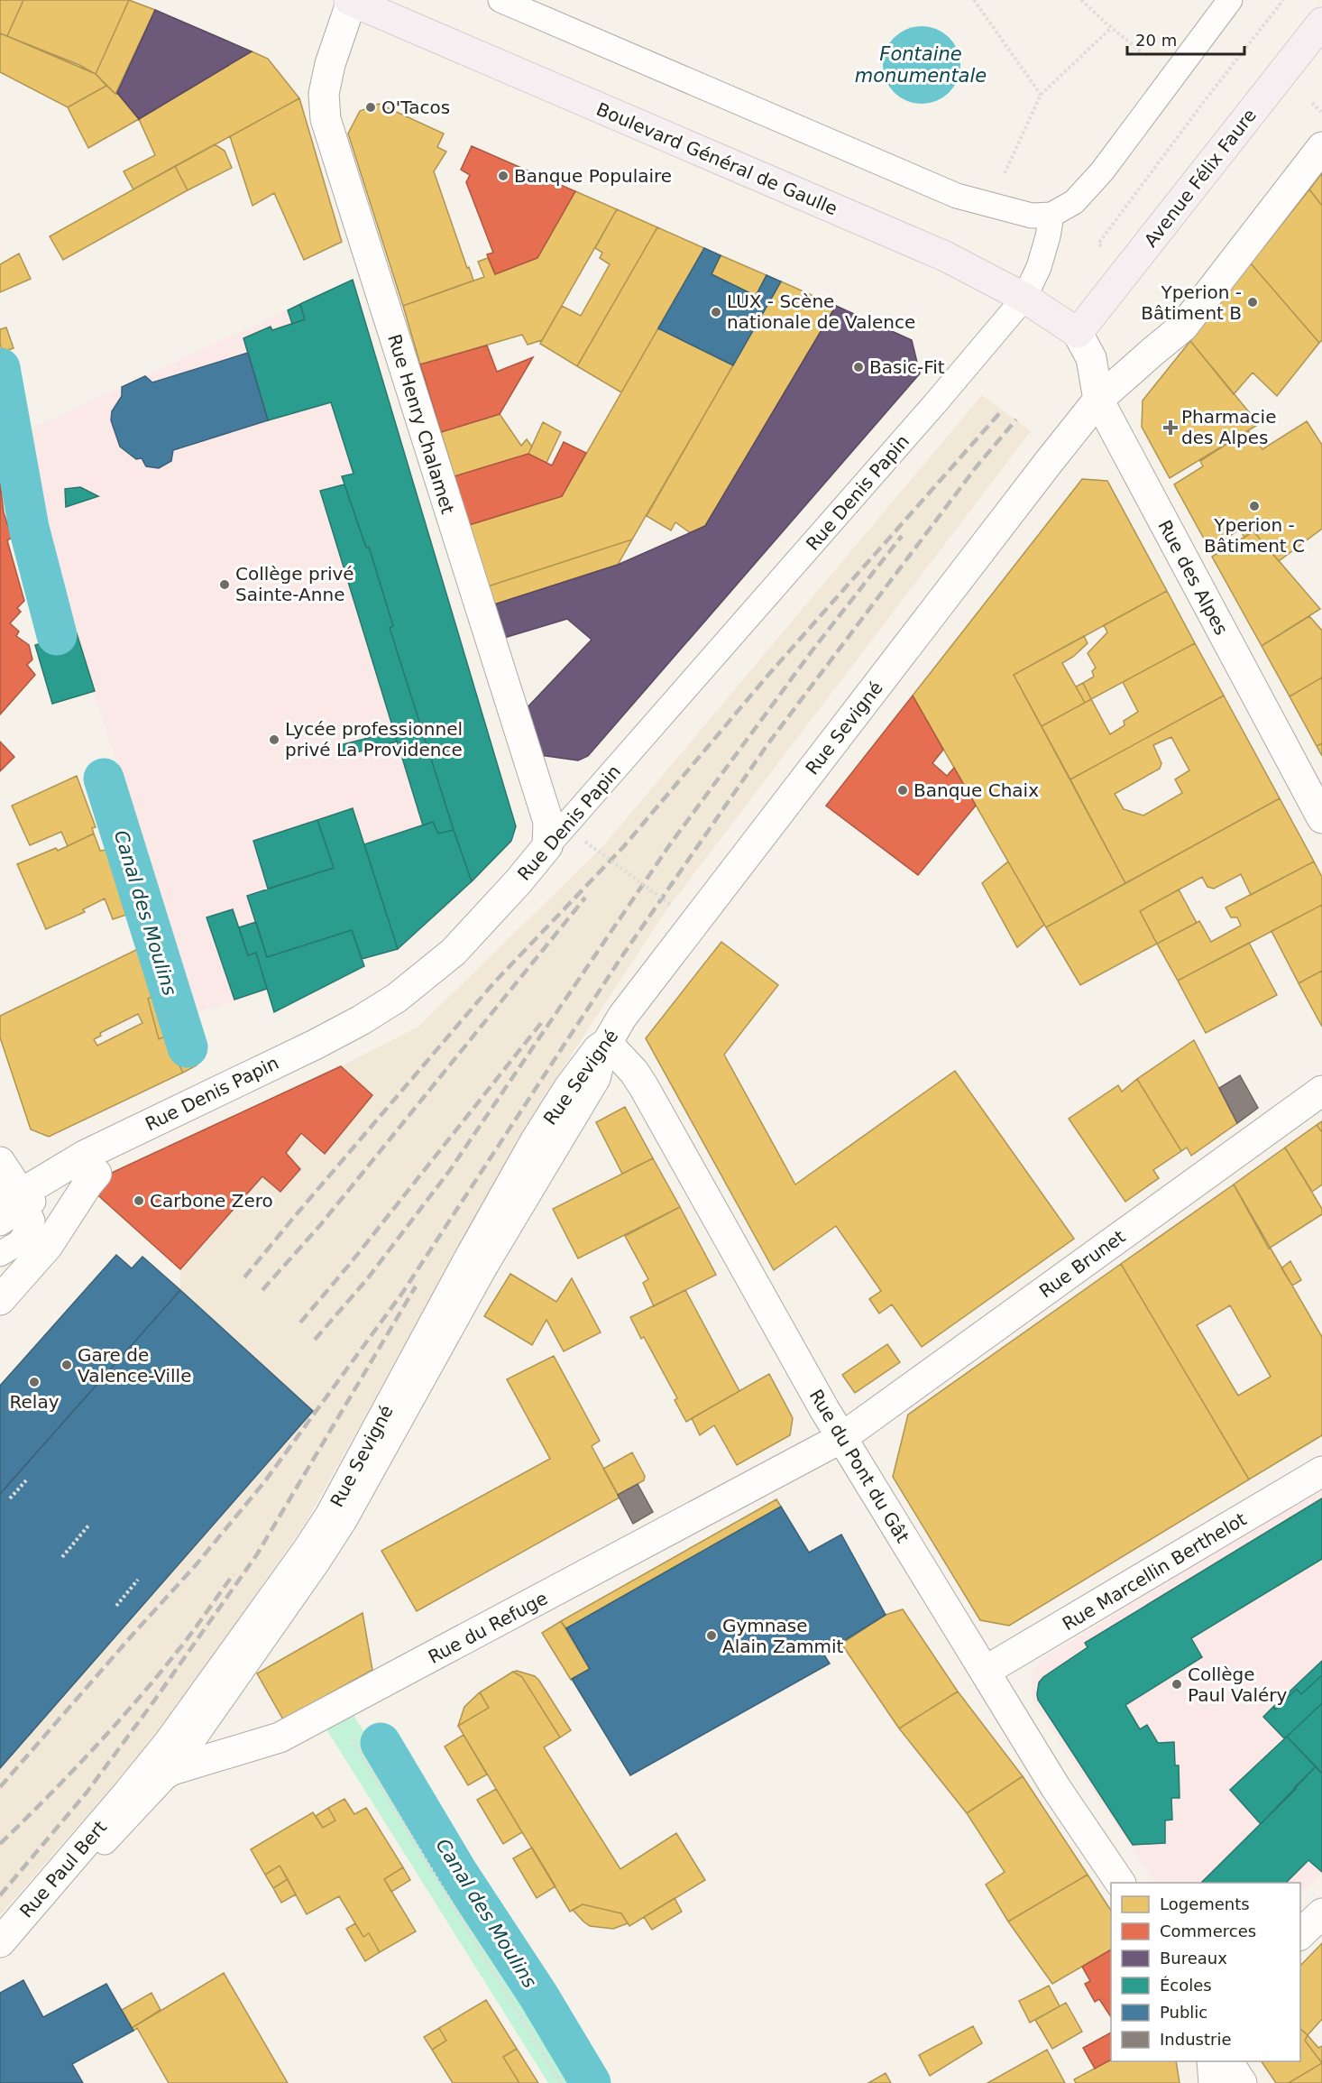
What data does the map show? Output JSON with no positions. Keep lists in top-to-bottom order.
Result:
{
  "streets": {
    "main road": ["Boulevard Général de Gaulle", "Avenue Félix Faure"],
    "street": [
      "Rue Henry Chalamet",
      "Rue Denis Papin",
      "Rue des Alpes",
      "Rue Sevigné",
      "Rue Brunet",
      "Rue du Pont du Gât",
      "Rue Marcellin Berthelot",
      "Rue du Refuge",
      "Rue Paul Bert"
    ]
  },
  "crossings": [
    ["Boulevard Général de Gaulle", "Avenue Félix Faure"],
    ["Boulevard Général de Gaulle", "Rue Henry Chalamet"],
    ["Boulevard Général de Gaulle", "Rue Denis Papin"],
    ["Boulevard Général de Gaulle", "Rue des Alpes"],
    ["Avenue Félix Faure", "Rue des Alpes"],
    ["Rue Henry Chalamet", "Rue Denis Papin"],
    ["Rue des Alpes", "Rue Sevigné"],
    ["Rue Sevigné", "Rue du Pont du Gât"],
    ["Rue Sevigné", "Rue du Refuge"],
    ["Rue Sevigné", "Rue Paul Bert"],
    ["Rue Brunet", "Rue du Pont du Gât"],
    ["Rue Brunet", "Rue du Refuge"],
    ["Rue du Pont du Gât", "Rue Marcellin Berthelot"],
    ["Rue du Pont du Gât", "Rue du Refuge"],
    ["Rue du Refuge", "Rue Paul Bert"]
  ],
  "water": ["Fontaine monumentale", "Canal des Moulins"],
  "places": {
    "other": [
      "O'Tacos",
      "Banque Populaire",
      "Yperion - Bâtiment B",
      "LUX - Scène nationale de Valence",
      "Basic-Fit",
      "Yperion - Bâtiment C",
      "Collège privé Sainte-Anne",
      "Lycée professionnel privé La Providence",
      "Banque Chaix",
      "Carbone Zero",
      "Gare de Valence-Ville",
      "Relay",
      "Gymnase Alain Zammit",
      "Collège Paul Valéry"
    ],
    "health": ["Pharmacie des Alpes"]
  },
  "legend": [
    "Logements",
    "Commerces",
    "Bureaux",
    "Écoles",
    "Public",
    "Industrie"
  ],
  "scale_bar": "20 m"
}
